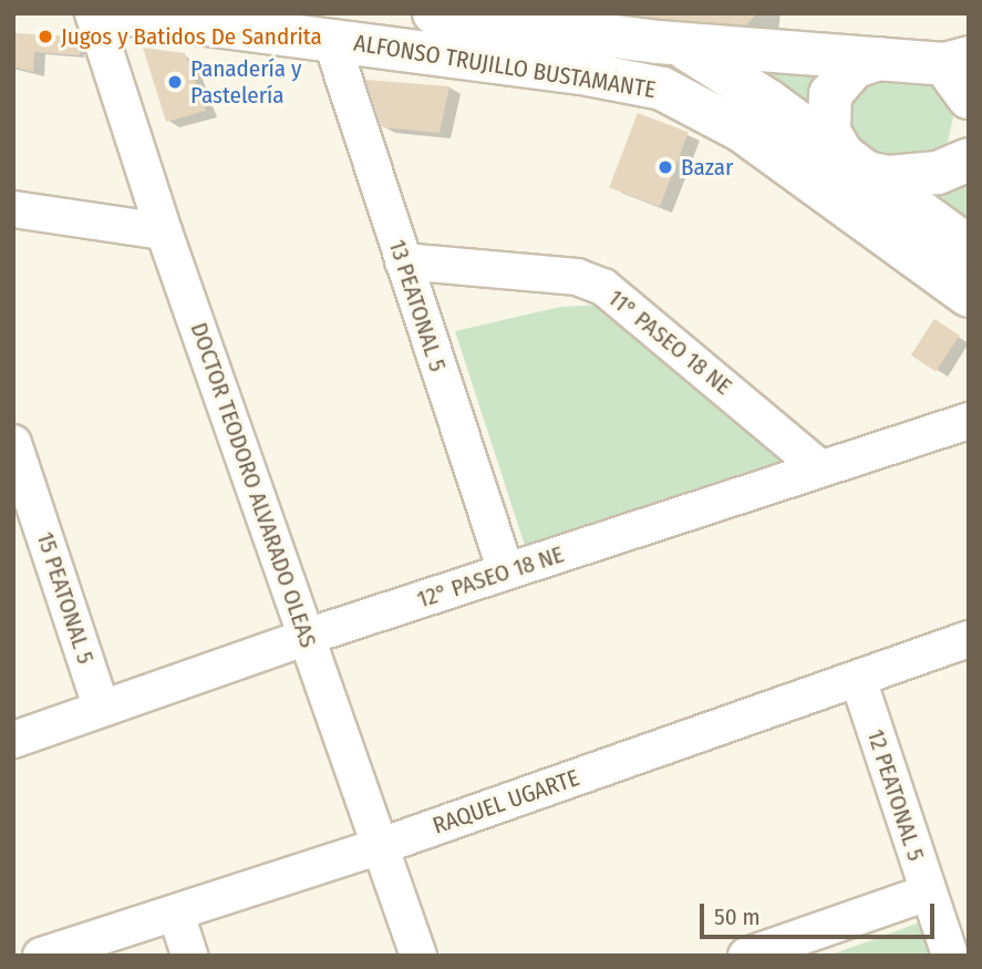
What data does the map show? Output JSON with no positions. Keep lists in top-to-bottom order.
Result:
{
  "streets": {
    "street": [
      "ALFONSO TRUJILLO BUSTAMANTE",
      "13 PEATONAL 5",
      "11° PASEO 18 NE",
      "DOCTOR TEODORO ALVARADO OLEAS",
      "12° PASEO 18 NE",
      "15 PEATONAL 5",
      "12 PEATONAL 5",
      "RAQUEL UGARTE"
    ]
  },
  "crossings": [
    ["ALFONSO TRUJILLO BUSTAMANTE", "13 PEATONAL 5"],
    ["13 PEATONAL 5", "11° PASEO 18 NE"],
    ["13 PEATONAL 5", "12° PASEO 18 NE"],
    ["11° PASEO 18 NE", "12° PASEO 18 NE"],
    ["DOCTOR TEODORO ALVARADO OLEAS", "12° PASEO 18 NE"],
    ["DOCTOR TEODORO ALVARADO OLEAS", "RAQUEL UGARTE"],
    ["12° PASEO 18 NE", "15 PEATONAL 5"],
    ["12 PEATONAL 5", "RAQUEL UGARTE"]
  ],
  "places": ["Jugos y Batidos De Sandrita", "Panadería y Pastelería", "Bazar"],
  "scale_bar": "50 m"
}
